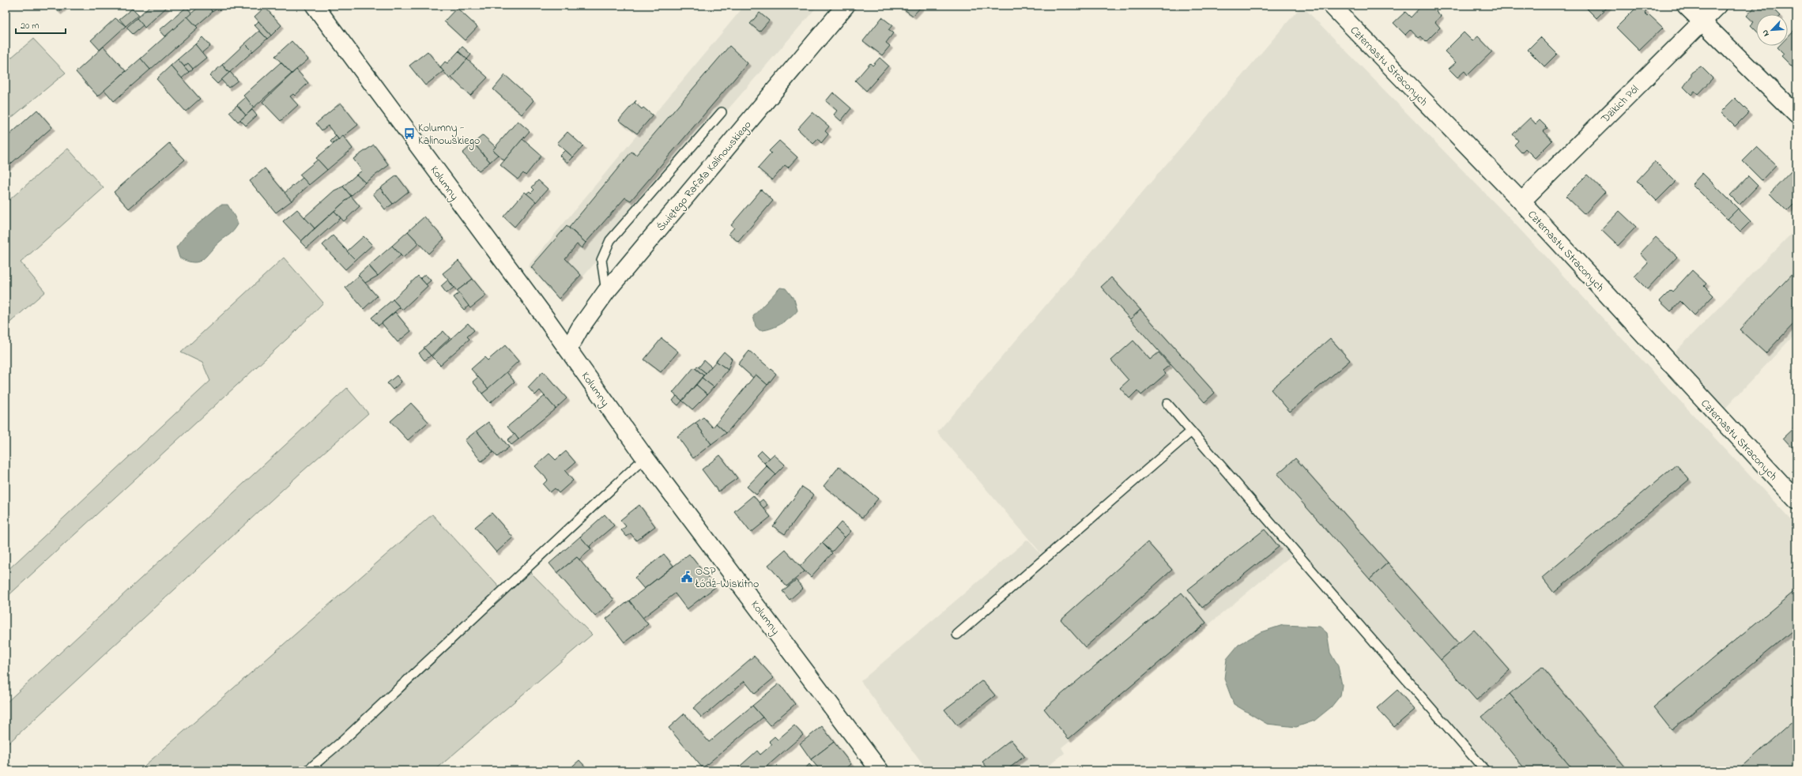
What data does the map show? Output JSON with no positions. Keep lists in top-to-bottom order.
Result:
{
  "streets": {
    "street": [
      "Czternastu Straconych",
      "Dzikich Pól",
      "Świętego Rafała Kalinowskiego",
      "Kolumny"
    ]
  },
  "crossings": [
    ["Czternastu Straconych", "Dzikich Pól"],
    ["Świętego Rafała Kalinowskiego", "Kolumny"]
  ],
  "places": {
    "bus stop": ["Kolumny - Kalinowskiego"],
    "public building": ["OSP Łódź-Wiskitno"]
  },
  "scale_bar": "20 m",
  "north": "bottom left"
}
